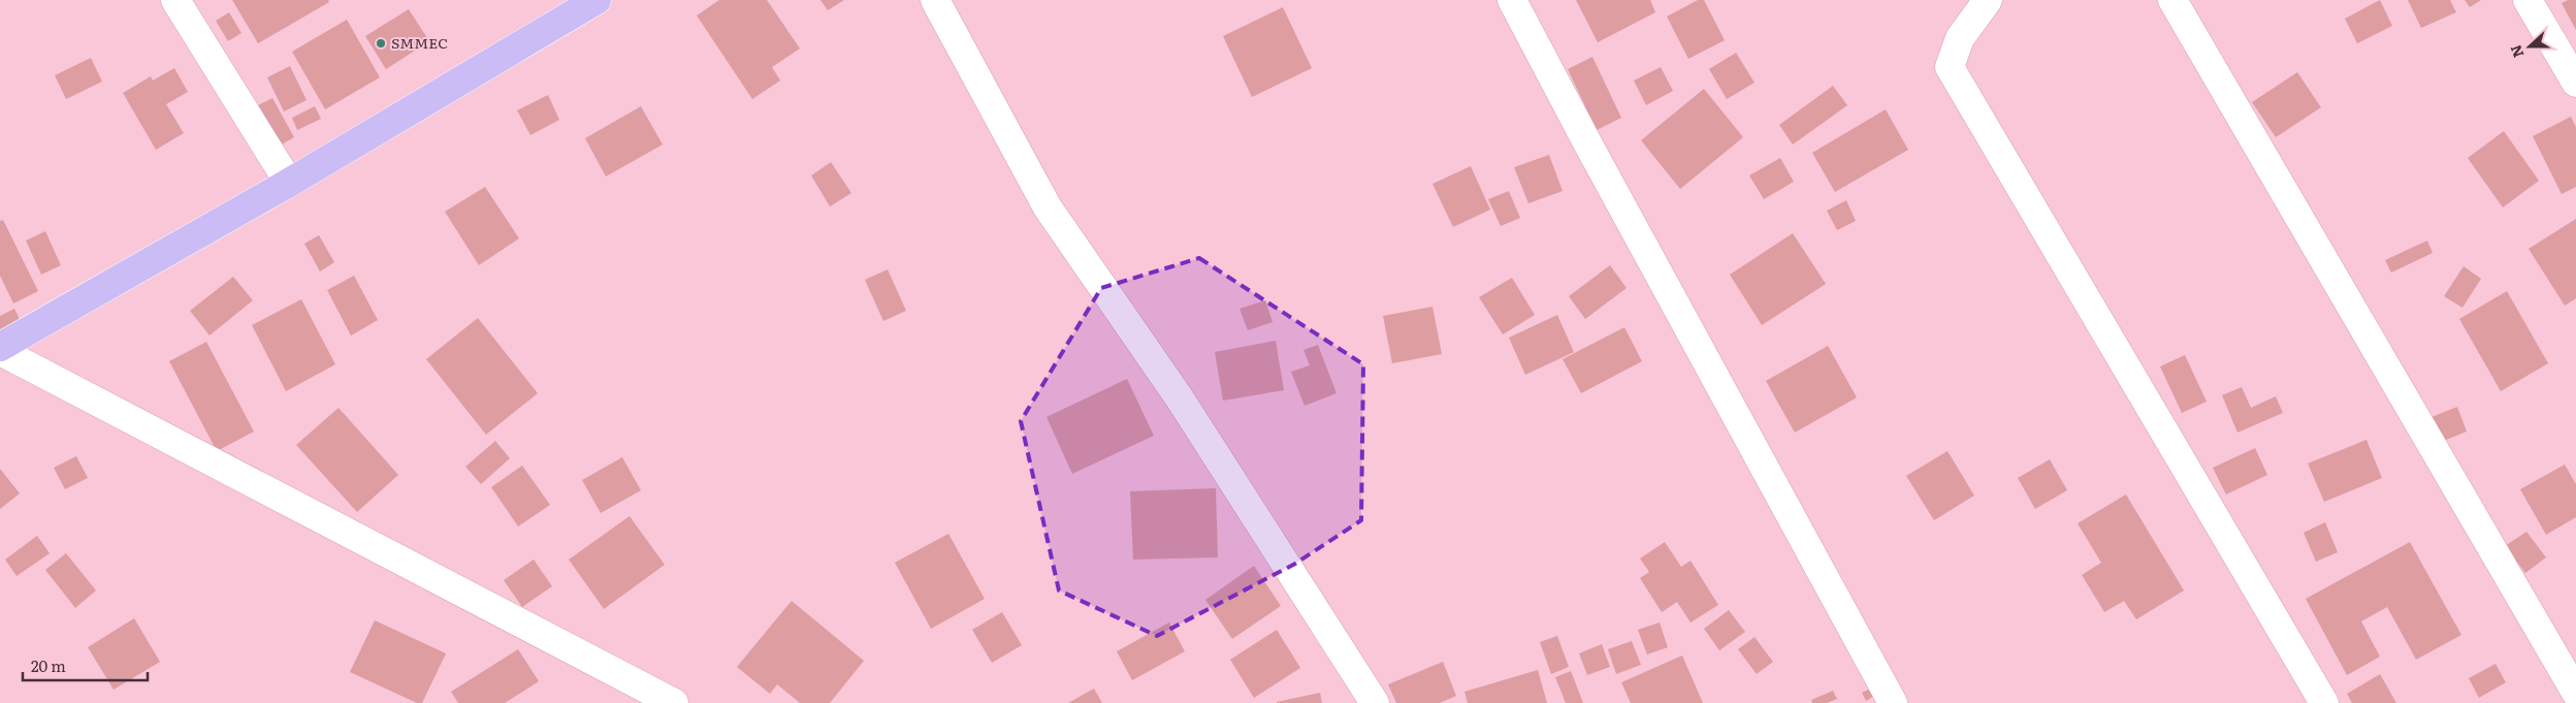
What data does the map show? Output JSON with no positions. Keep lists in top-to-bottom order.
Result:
{
  "places": ["SMMEC"],
  "scale_bar": "20 m",
  "north": "left"
}
